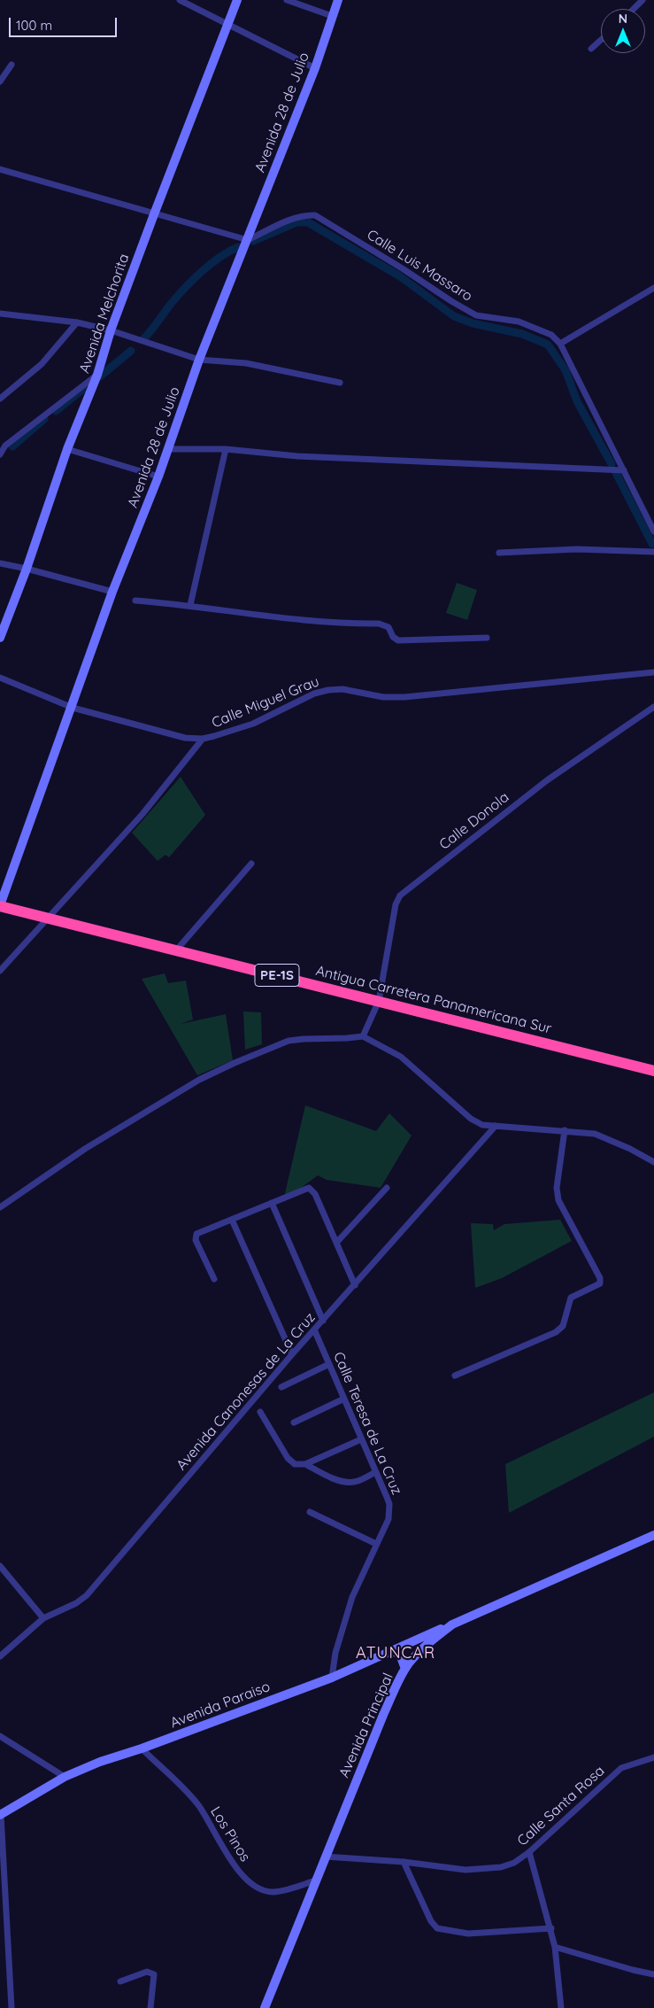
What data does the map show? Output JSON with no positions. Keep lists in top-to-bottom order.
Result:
{
  "streets": {
    "highway": ["PE-1S", "Antigua Carretera Panamericana Sur"],
    "main road": [
      "Avenida 28 de Julio",
      "Avenida Melchorita",
      "Avenida Paraiso",
      "Avenida Principal"
    ],
    "street": [
      "Calle Luis Massaro",
      "Calle Miguel Grau",
      "Calle Donola",
      "Avenida Canonesas de La Cruz",
      "Calle Teresa de La Cruz",
      "Calle Santa Rosa",
      "Los Pinos"
    ]
  },
  "crossings": [
    ["Avenida 28 de Julio", "Calle Luis Massaro"],
    ["Avenida 28 de Julio", "Calle Miguel Grau"],
    ["Avenida 28 de Julio", "Antigua Carretera Panamericana Sur"],
    ["Calle Donola", "Antigua Carretera Panamericana Sur"],
    ["Avenida Canonesas de La Cruz", "Calle Teresa de La Cruz"],
    ["Calle Teresa de La Cruz", "Avenida Paraiso"],
    ["Avenida Paraiso", "Avenida Principal"],
    ["Avenida Paraiso", "Los Pinos"],
    ["Avenida Principal", "Calle Santa Rosa"],
    ["Avenida Principal", "Los Pinos"]
  ],
  "districts": ["ATUNCAR"],
  "scale_bar": "100 m",
  "north": "top"
}
